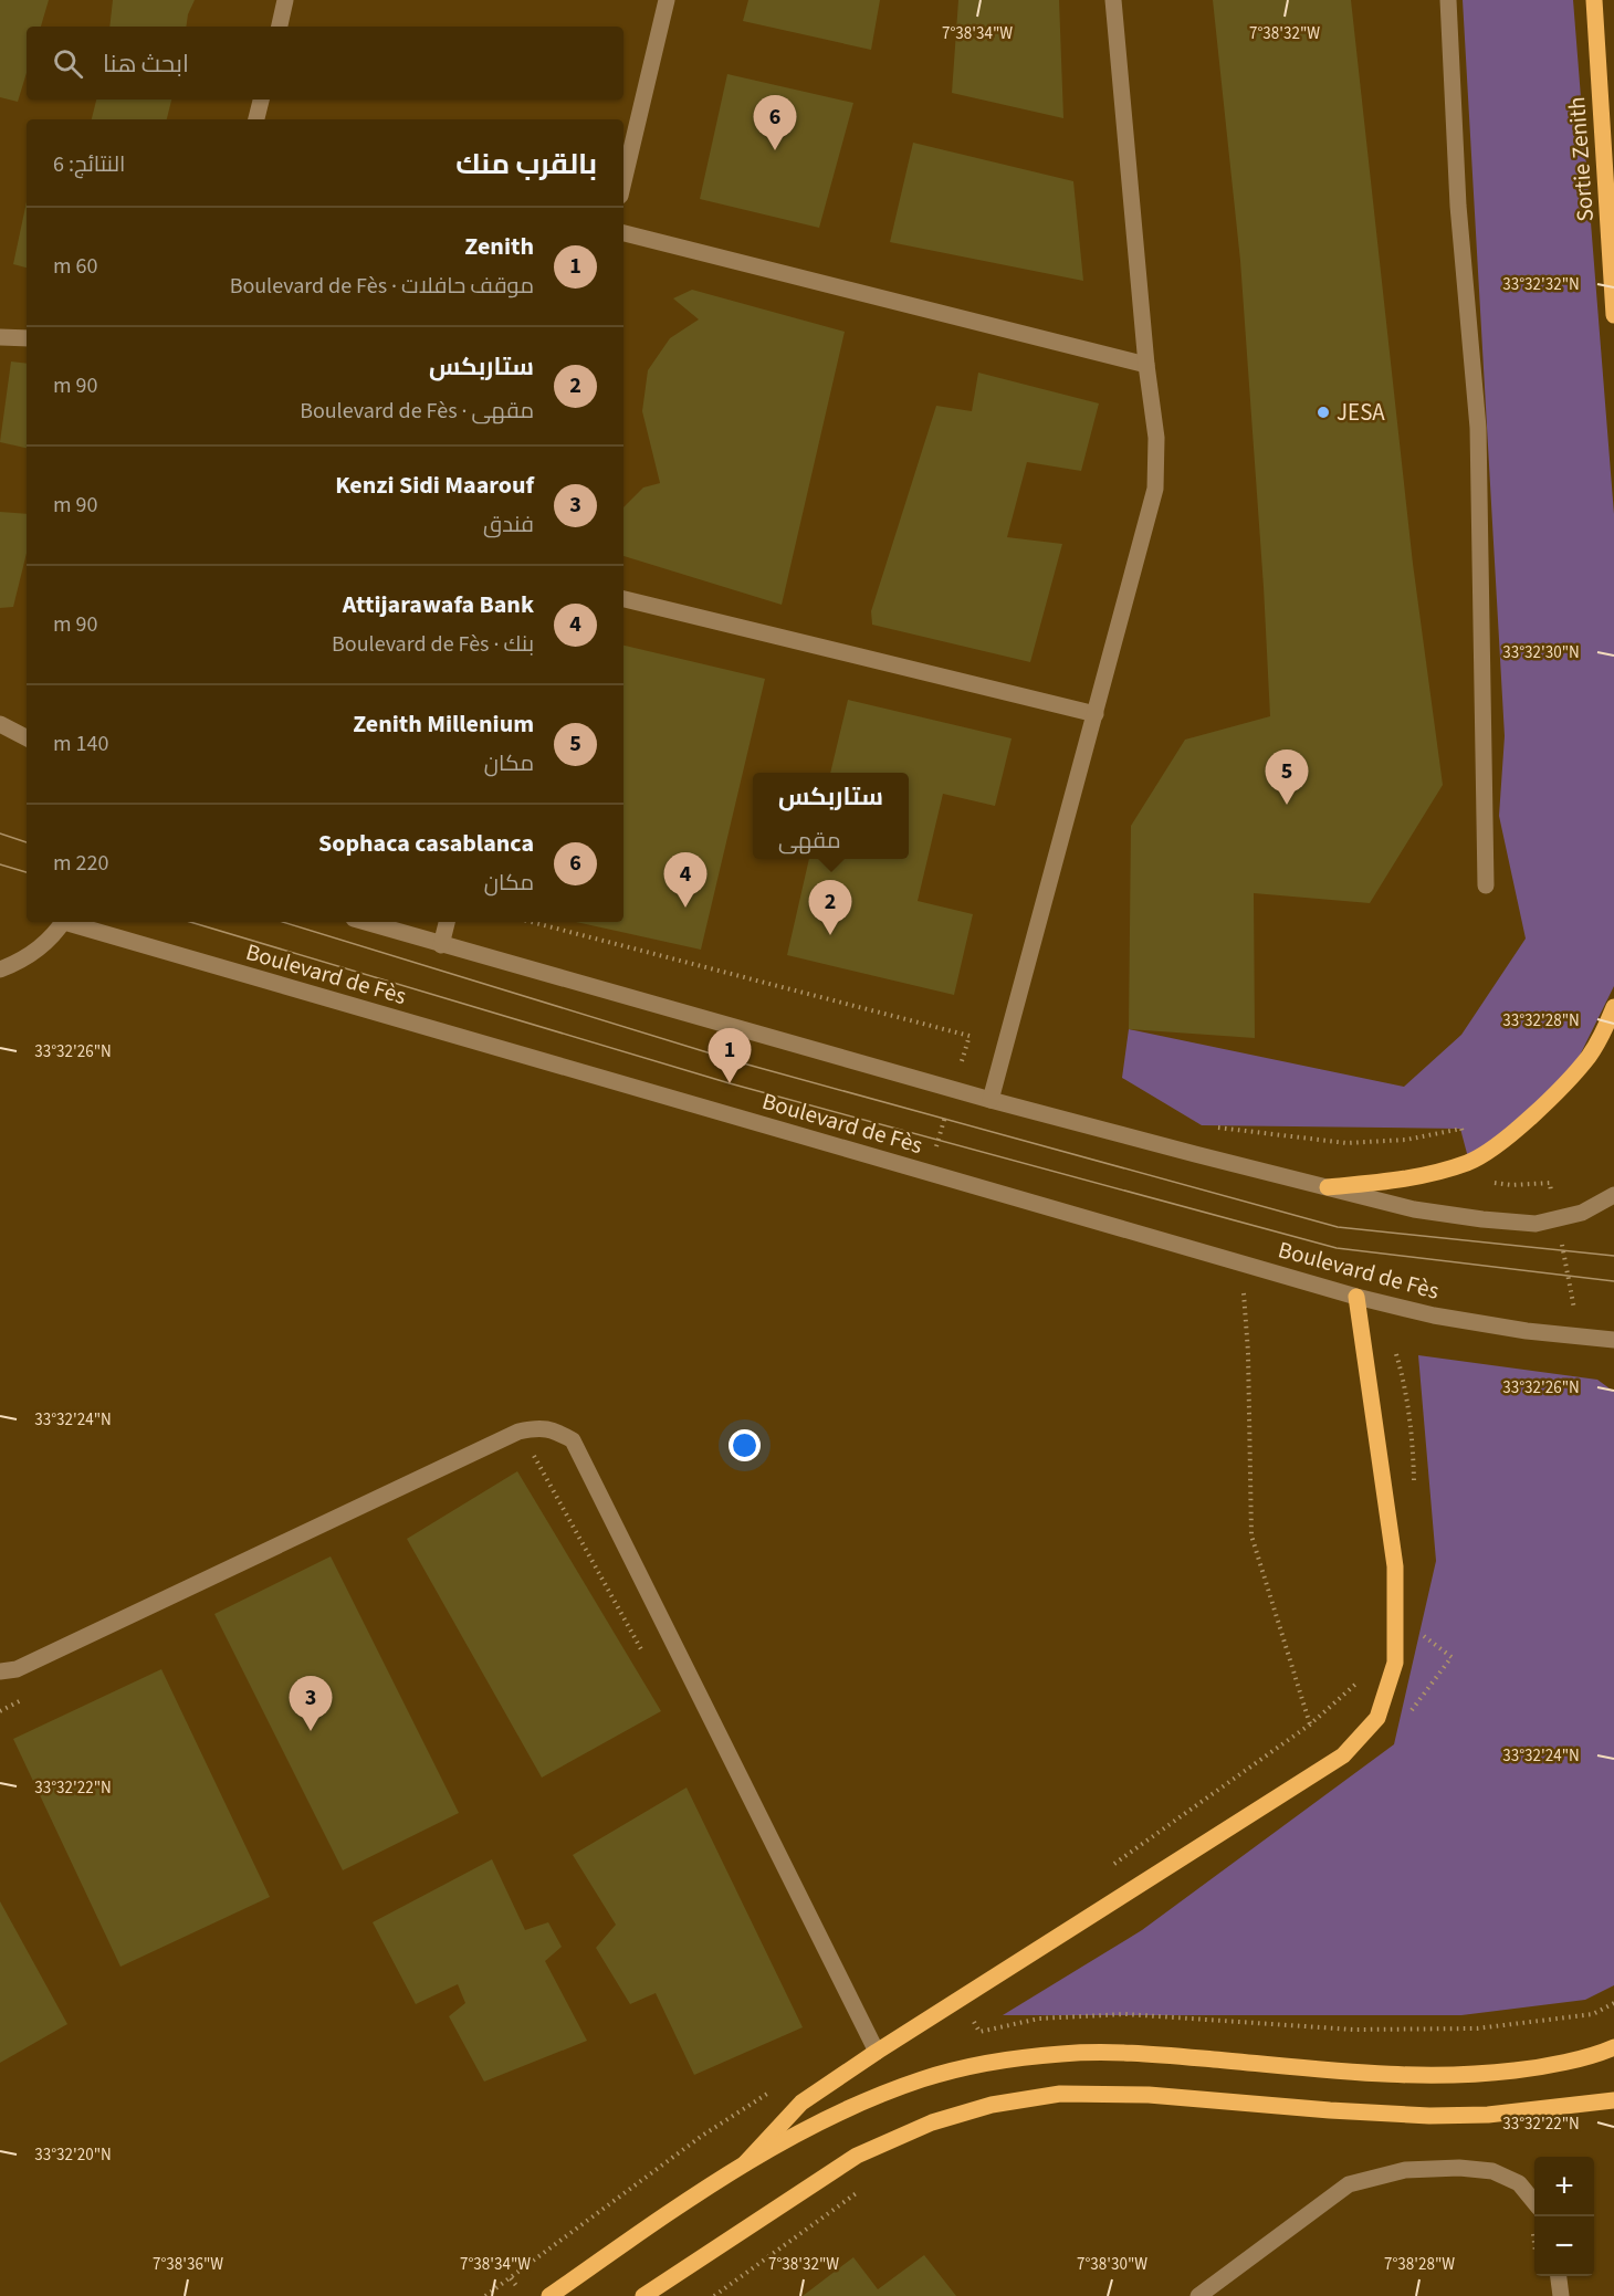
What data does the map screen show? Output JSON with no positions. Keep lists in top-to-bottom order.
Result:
{
  "streets": {
    "main road": ["Sortie Zenith"],
    "street": ["Boulevard de Fès"]
  },
  "places": ["JESA"],
  "page": {
    "search": "ابحث هنا",
    "pins": [
      "6",
      "5",
      "4",
      "2",
      "1",
      "3"
    ],
    "heading": ["بالقرب منك", "النتائج: 6"],
    "list": [
      {
        "mark": "1",
        "name": "Zenith",
        "note": "موقف حافلات · Boulevard de Fès",
        "value": "60 m"
      },
      {
        "mark": "2",
        "name": "ستاربكس",
        "note": "مقهى · Boulevard de Fès",
        "value": "90 m"
      },
      {
        "mark": "3",
        "name": "Kenzi Sidi Maarouf",
        "note": "فندق",
        "value": "90 m"
      },
      {
        "mark": "4",
        "name": "Attijarawafa Bank",
        "note": "بنك · Boulevard de Fès",
        "value": "90 m"
      },
      {
        "mark": "5",
        "name": "Zenith Millenium",
        "note": "مكان",
        "value": "140 m"
      },
      {
        "mark": "6",
        "name": "Sophaca casablanca",
        "note": "مكان",
        "value": "220 m"
      }
    ],
    "popup": ["ستاربكس", "مقهى"],
    "map_buttons": ["+", "−"]
  },
  "coordinates": [
    "7°38'34\"W",
    "7°38'32\"W",
    "33°32'32\"N",
    "33°32'30\"N",
    "33°32'28\"N",
    "33°32'26\"N",
    "33°32'24\"N",
    "33°32'22\"N",
    "33°32'20\"N",
    "7°38'36\"W",
    "7°38'30\"W",
    "7°38'28\"W"
  ]
}
